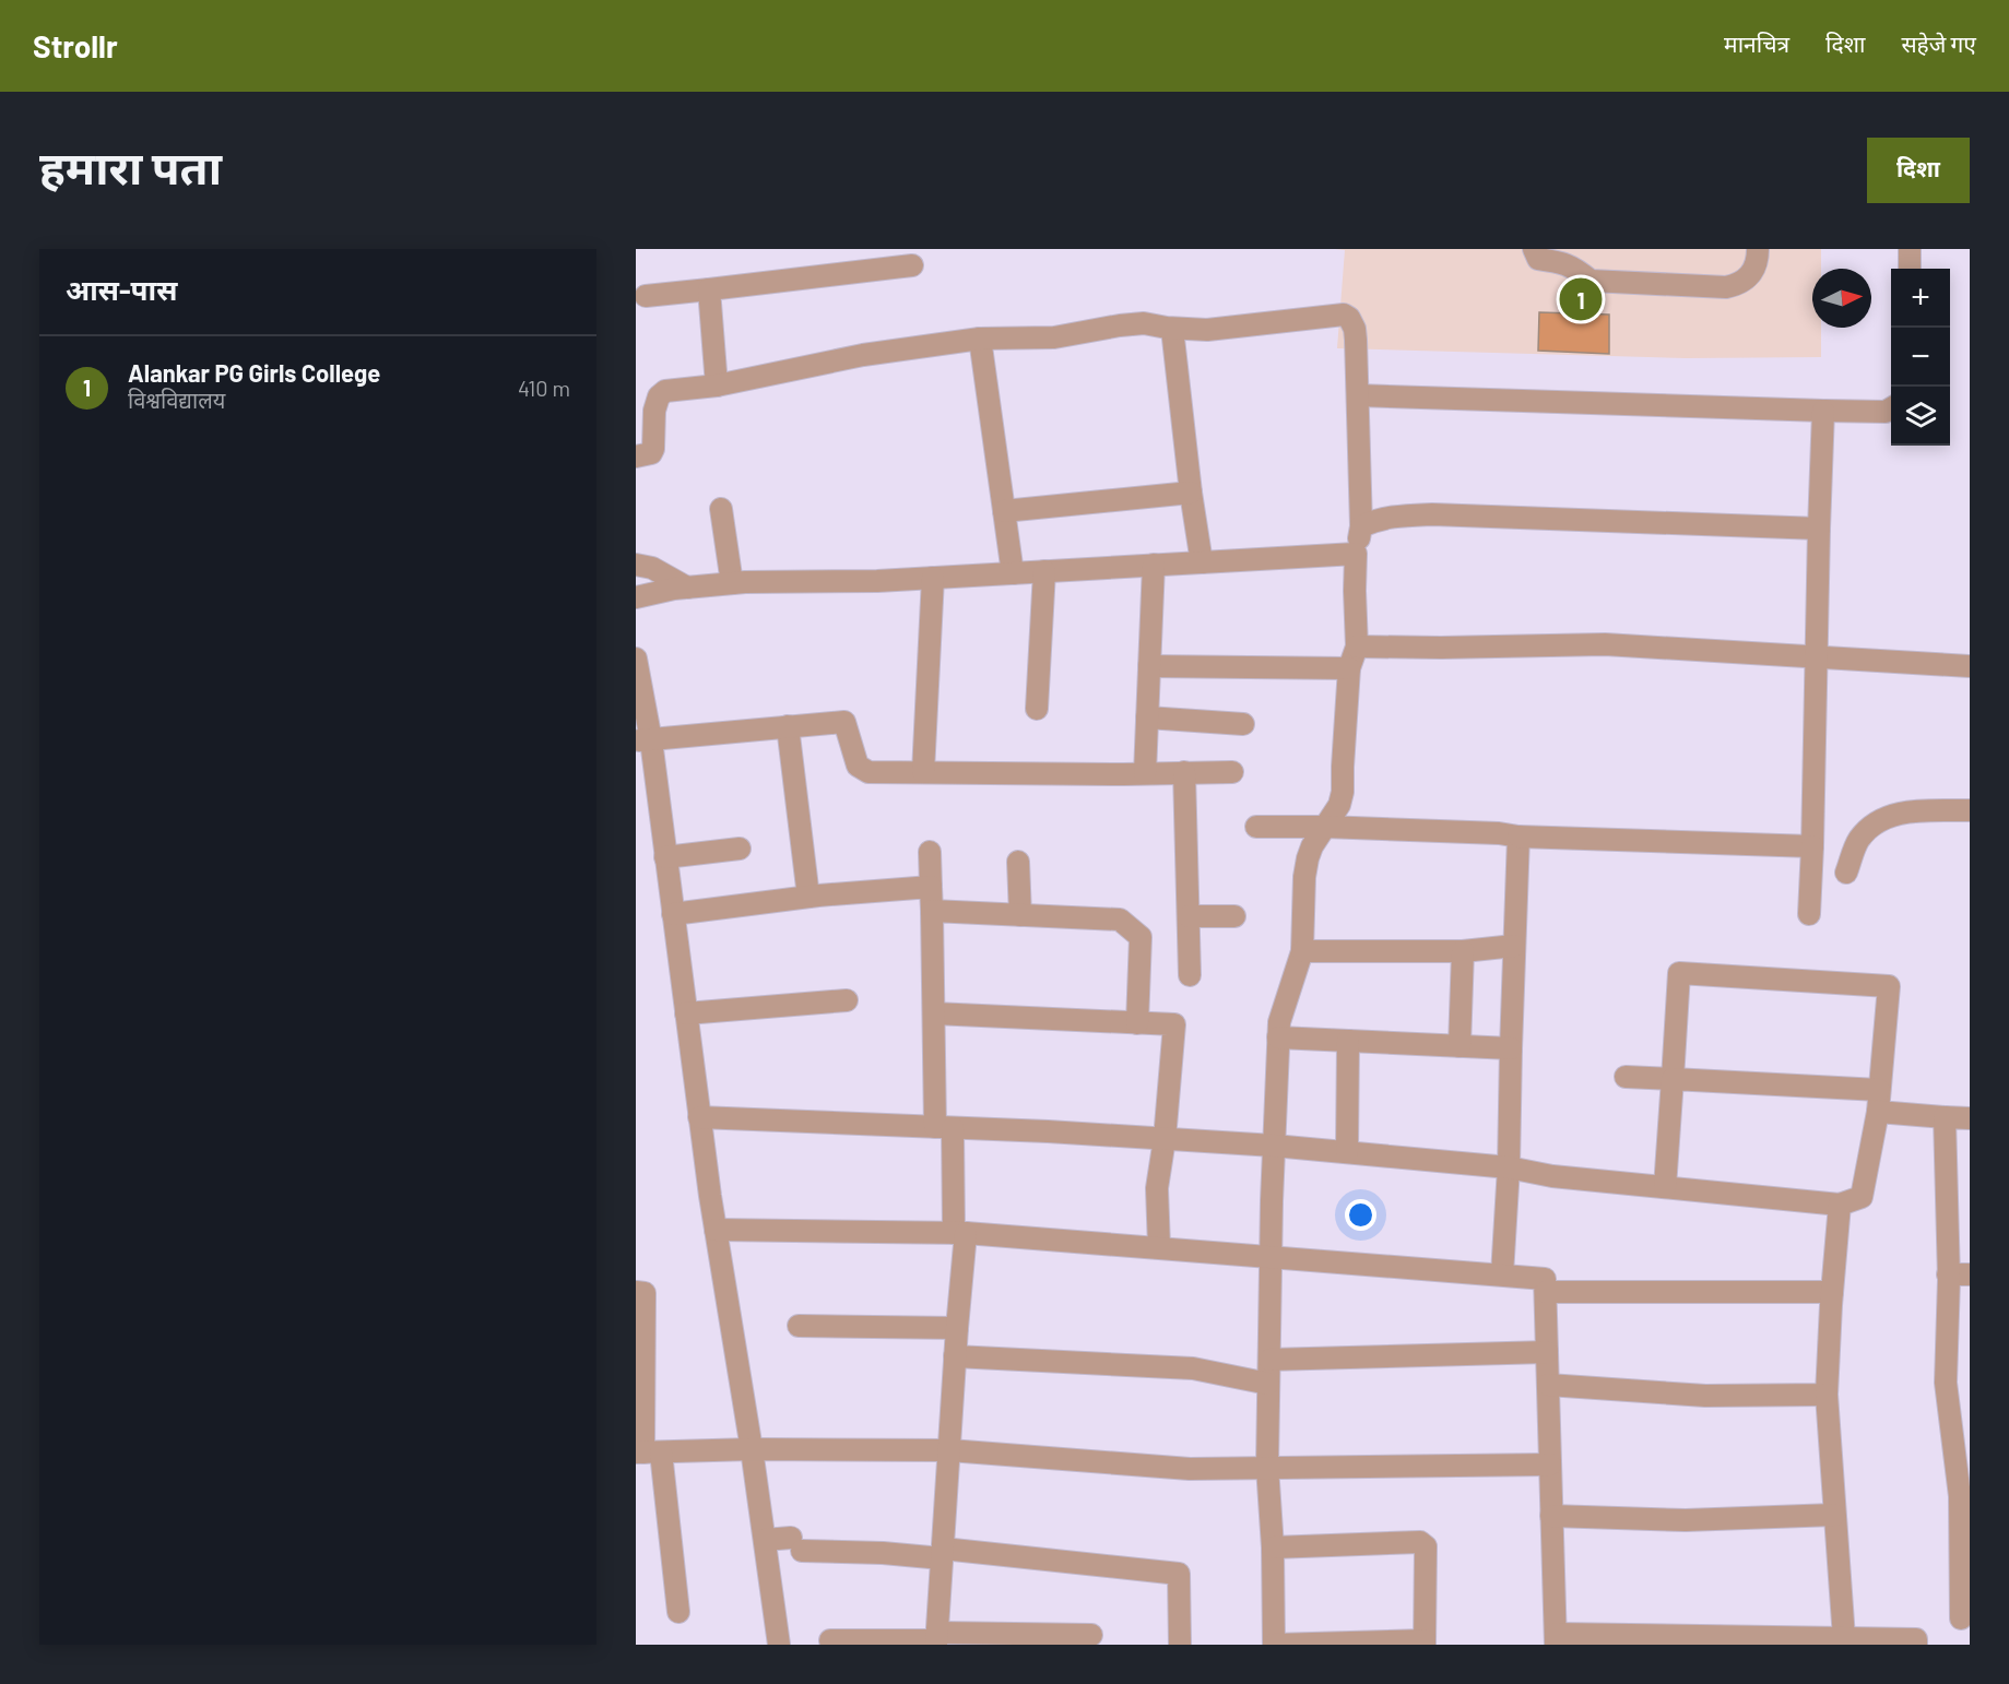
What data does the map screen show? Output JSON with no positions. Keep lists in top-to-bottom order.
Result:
{
  "north": "right",
  "page": {
    "header": "Strollr",
    "nav": ["मानचित्र", "दिशा", "सहेजे गए"],
    "buttons": "दिशा",
    "title": "हमारा पता",
    "heading": "आस-पास",
    "map_buttons": ["+", "−"],
    "pins": "1",
    "list": [
      {
        "mark": "1",
        "name": "Alankar PG Girls College",
        "note": "विश्वविद्यालय",
        "value": "410 m"
      }
    ]
  }
}
